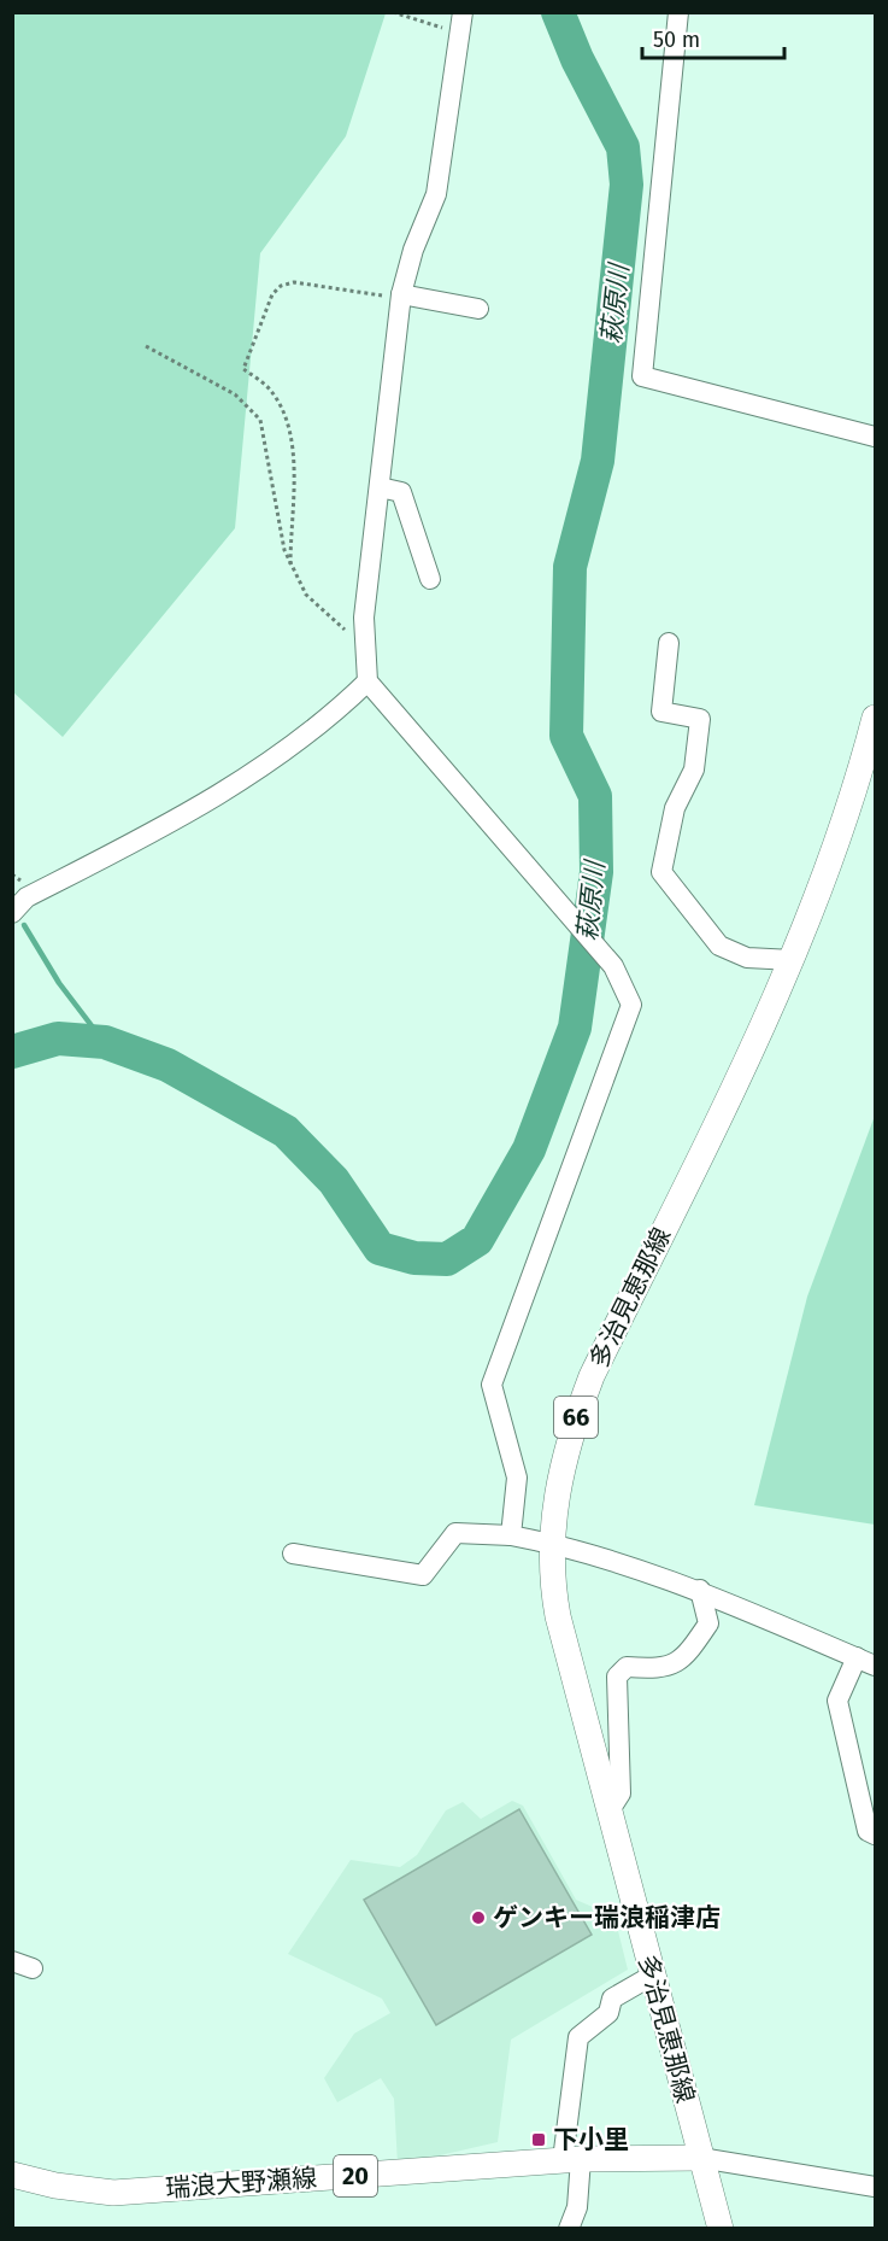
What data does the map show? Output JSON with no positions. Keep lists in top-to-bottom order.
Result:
{
  "streets": {
    "main road": [
      "多治見恵那線",
      "66",
      "20",
      "瑞浪大野瀬線"
    ]
  },
  "crossings": [
    ["多治見恵那線", "瑞浪大野瀬線"]
  ],
  "water": ["萩原川"],
  "places": {
    "other": ["ゲンキー瑞浪稲津店"],
    "transit": ["下小里"]
  },
  "scale_bar": "50 m"
}
